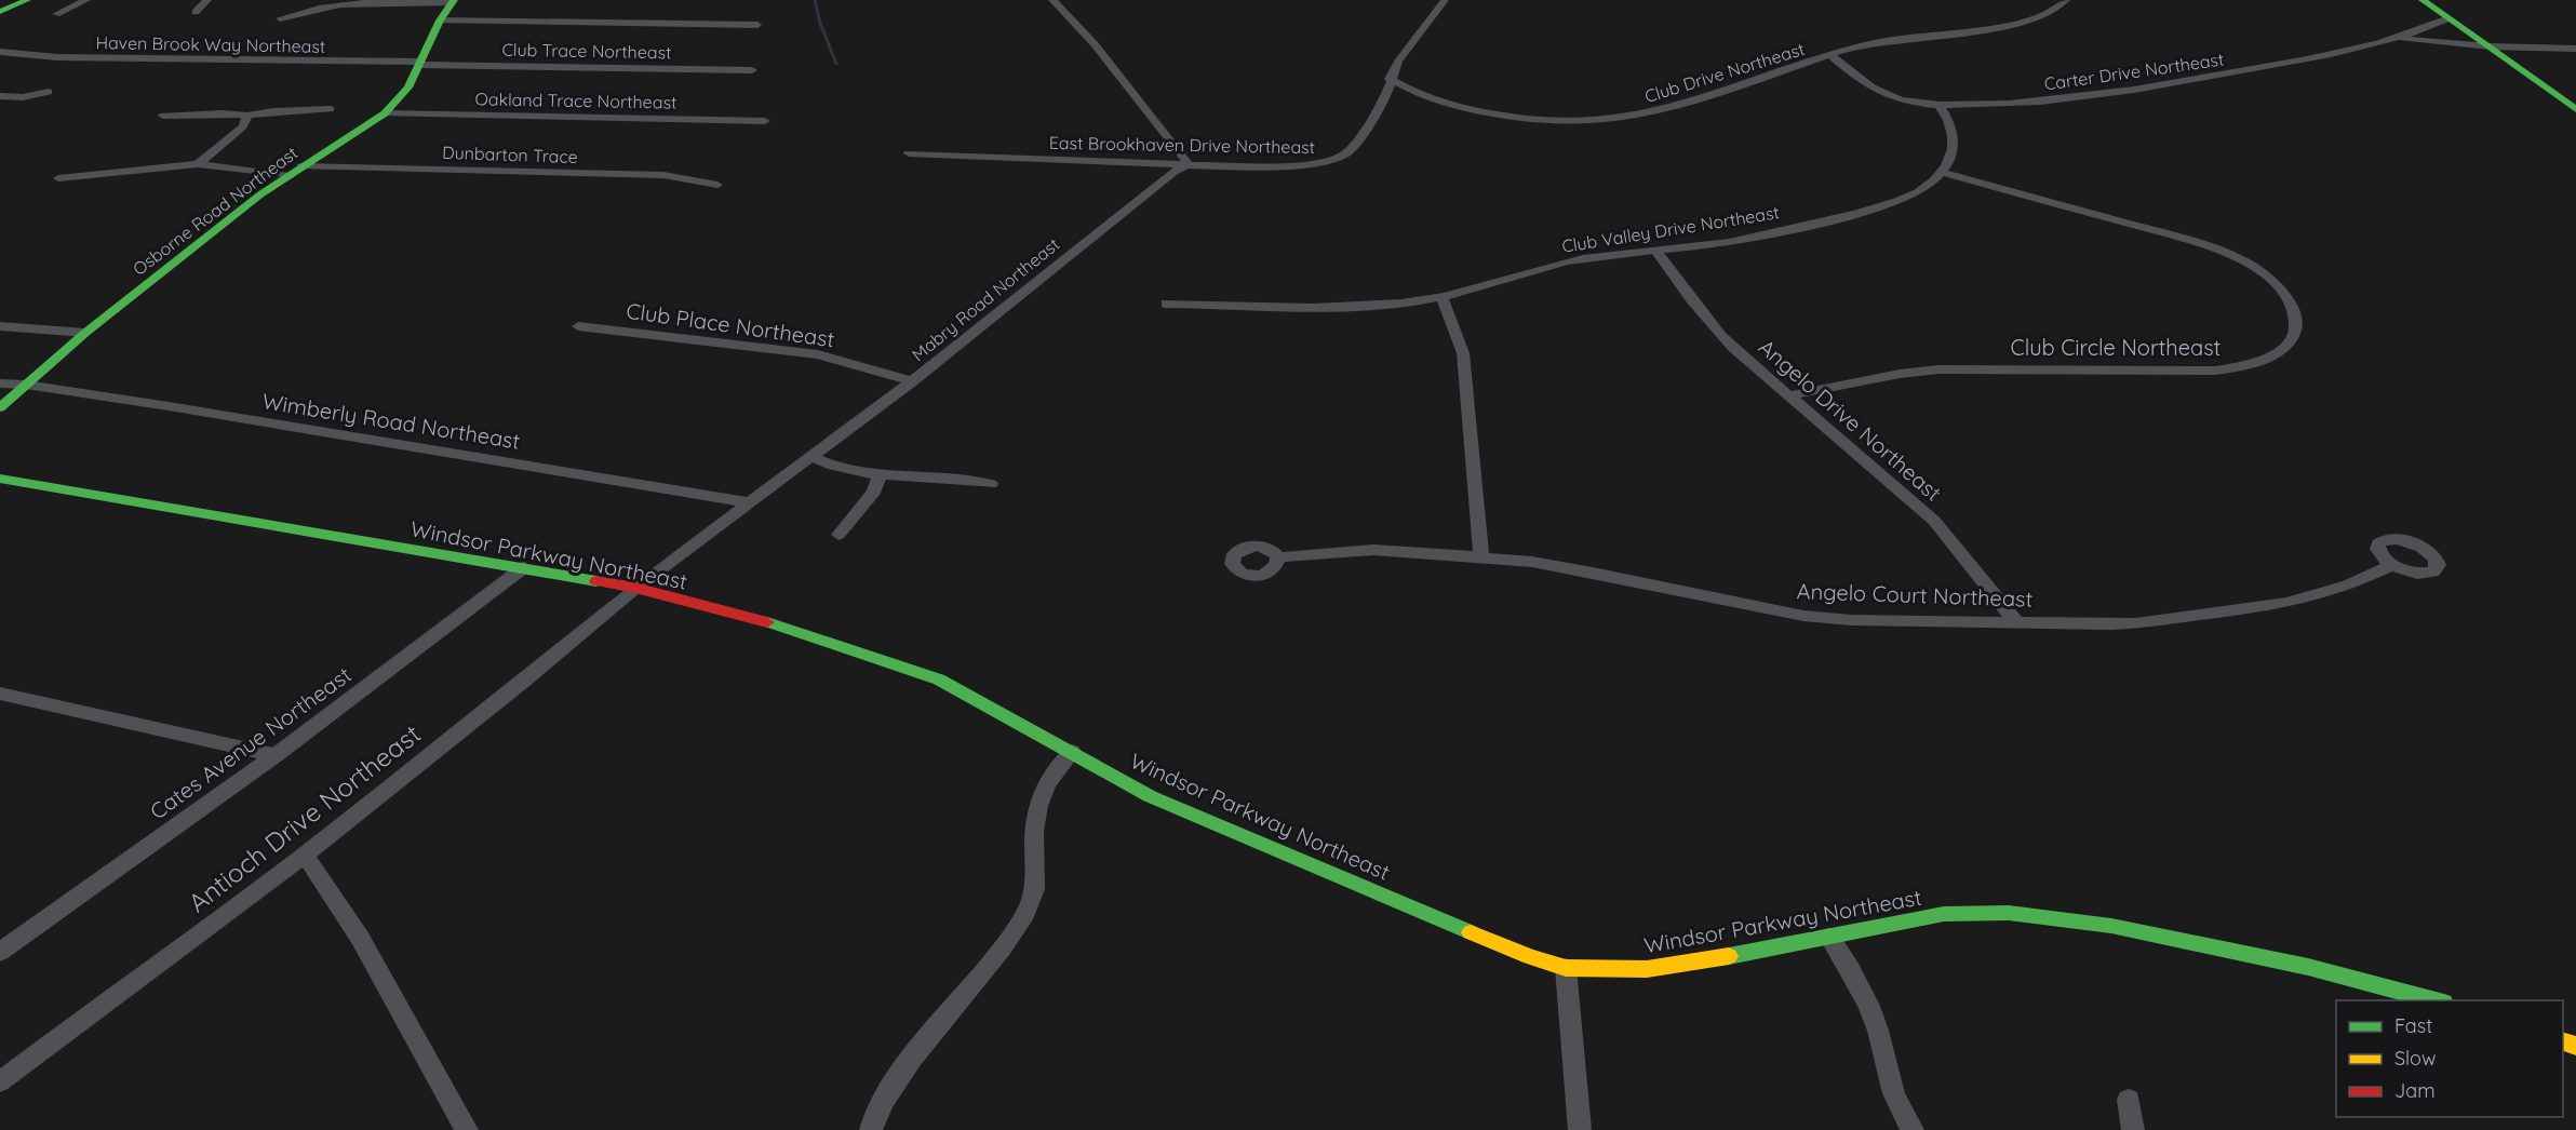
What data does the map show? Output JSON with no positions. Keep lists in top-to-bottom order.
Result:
{
  "streets": {
    "street": [
      "Haven Brook Way Northeast",
      "Club Trace Northeast",
      "Carter Drive Northeast",
      "Club Drive Northeast",
      "Oakland Trace Northeast",
      "East Brookhaven Drive Northeast",
      "Dunbarton Trace",
      "Osborne Road Northeast",
      "Club Valley Drive Northeast",
      "Mabry Road Northeast",
      "Club Place Northeast",
      "Club Circle Northeast",
      "Angelo Drive Northeast",
      "Wimberly Road Northeast",
      "Windsor Parkway Northeast",
      "Angelo Court Northeast",
      "Cates Avenue Northeast",
      "Antioch Drive Northeast"
    ]
  },
  "crossings": [
    ["Haven Brook Way Northeast", "Club Trace Northeast"],
    ["Haven Brook Way Northeast", "Osborne Road Northeast"],
    ["Club Trace Northeast", "Osborne Road Northeast"],
    ["Carter Drive Northeast", "Club Drive Northeast"],
    ["Club Drive Northeast", "East Brookhaven Drive Northeast"],
    ["Oakland Trace Northeast", "Osborne Road Northeast"],
    ["East Brookhaven Drive Northeast", "Mabry Road Northeast"],
    ["Dunbarton Trace", "Osborne Road Northeast"],
    ["Osborne Road Northeast", "Wimberly Road Northeast"],
    ["Club Valley Drive Northeast", "Club Circle Northeast"],
    ["Club Valley Drive Northeast", "Angelo Drive Northeast"],
    ["Mabry Road Northeast", "Club Place Northeast"],
    ["Mabry Road Northeast", "Wimberly Road Northeast"],
    ["Mabry Road Northeast", "Windsor Parkway Northeast"],
    ["Mabry Road Northeast", "Antioch Drive Northeast"],
    ["Club Circle Northeast", "Angelo Drive Northeast"],
    ["Angelo Drive Northeast", "Angelo Court Northeast"],
    ["Windsor Parkway Northeast", "Cates Avenue Northeast"],
    ["Windsor Parkway Northeast", "Antioch Drive Northeast"]
  ],
  "legend": ["Fast", "Slow", "Jam"]
}
